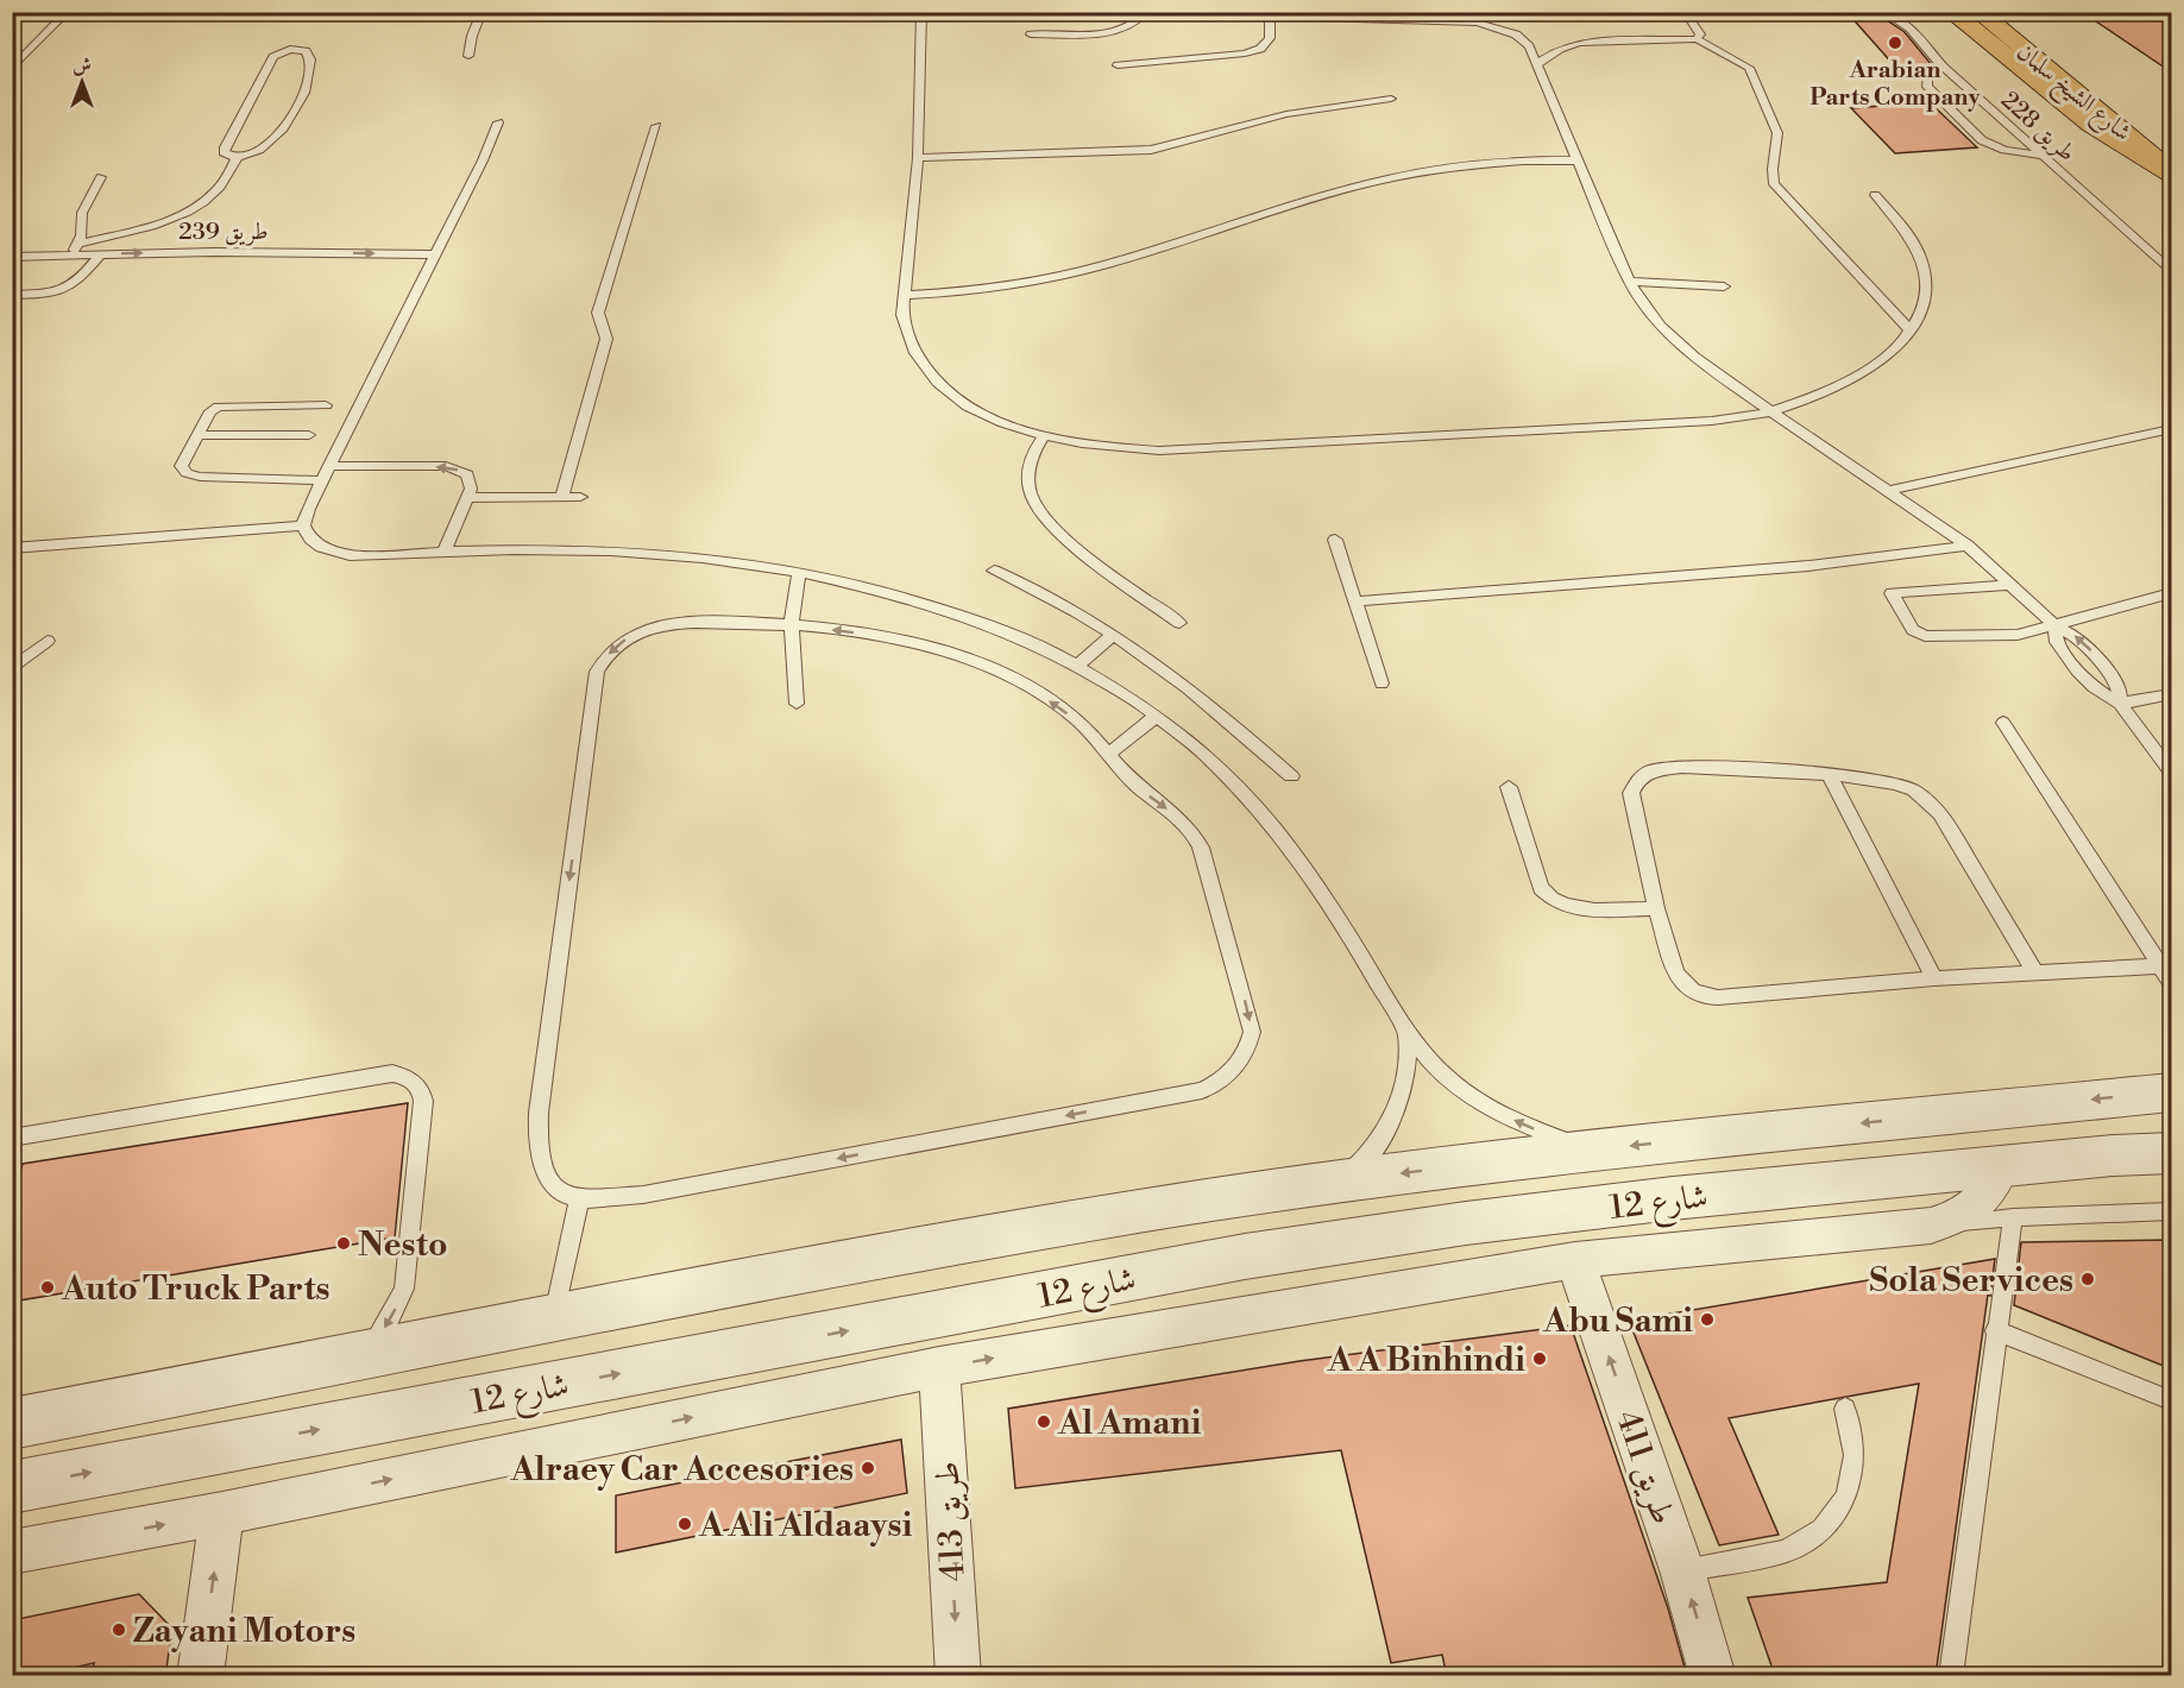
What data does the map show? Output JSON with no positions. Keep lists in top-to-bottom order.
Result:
{
  "streets": {
    "main road": ["شارع الشيخ سلمان"],
    "street": ["شارع 12", "طريق 411", "طريق 413"],
    "lane": ["طريق 228", "طريق 239"]
  },
  "one_way": ["طريق 239", "طريق 411", "طريق 413"],
  "places": [
    "Arabian Parts Company",
    "Nesto",
    "Sola Services",
    "Auto Truck Parts",
    "Abu Sami",
    "A A Binhindi",
    "Al Amani",
    "Alraey Car Accesories",
    "A Ali Aldaaysi",
    "Zayani Motors"
  ],
  "north": "top"
}
